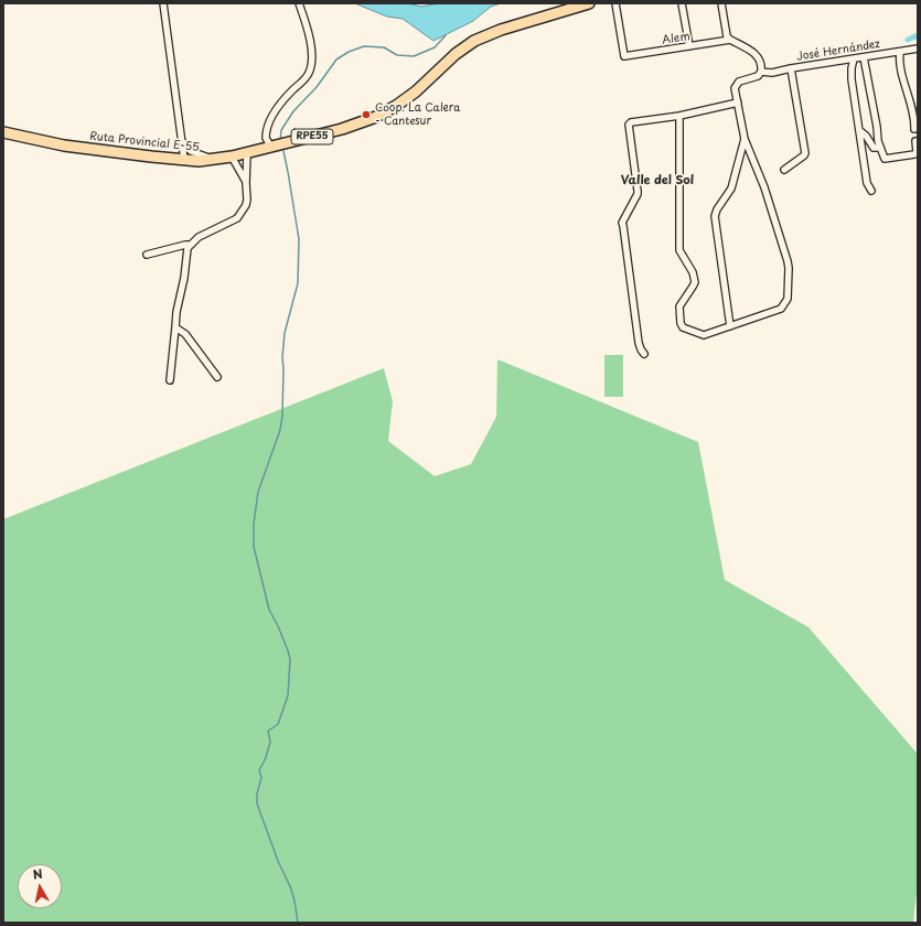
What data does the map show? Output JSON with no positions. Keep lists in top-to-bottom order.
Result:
{
  "streets": {
    "main road": ["RPE55", "Ruta Provincial E-55"],
    "street": ["Alem", "José Hernández"]
  },
  "districts": ["Valle del Sol"],
  "places": ["Coop. La Calera - Cantesur"],
  "north": "top"
}
